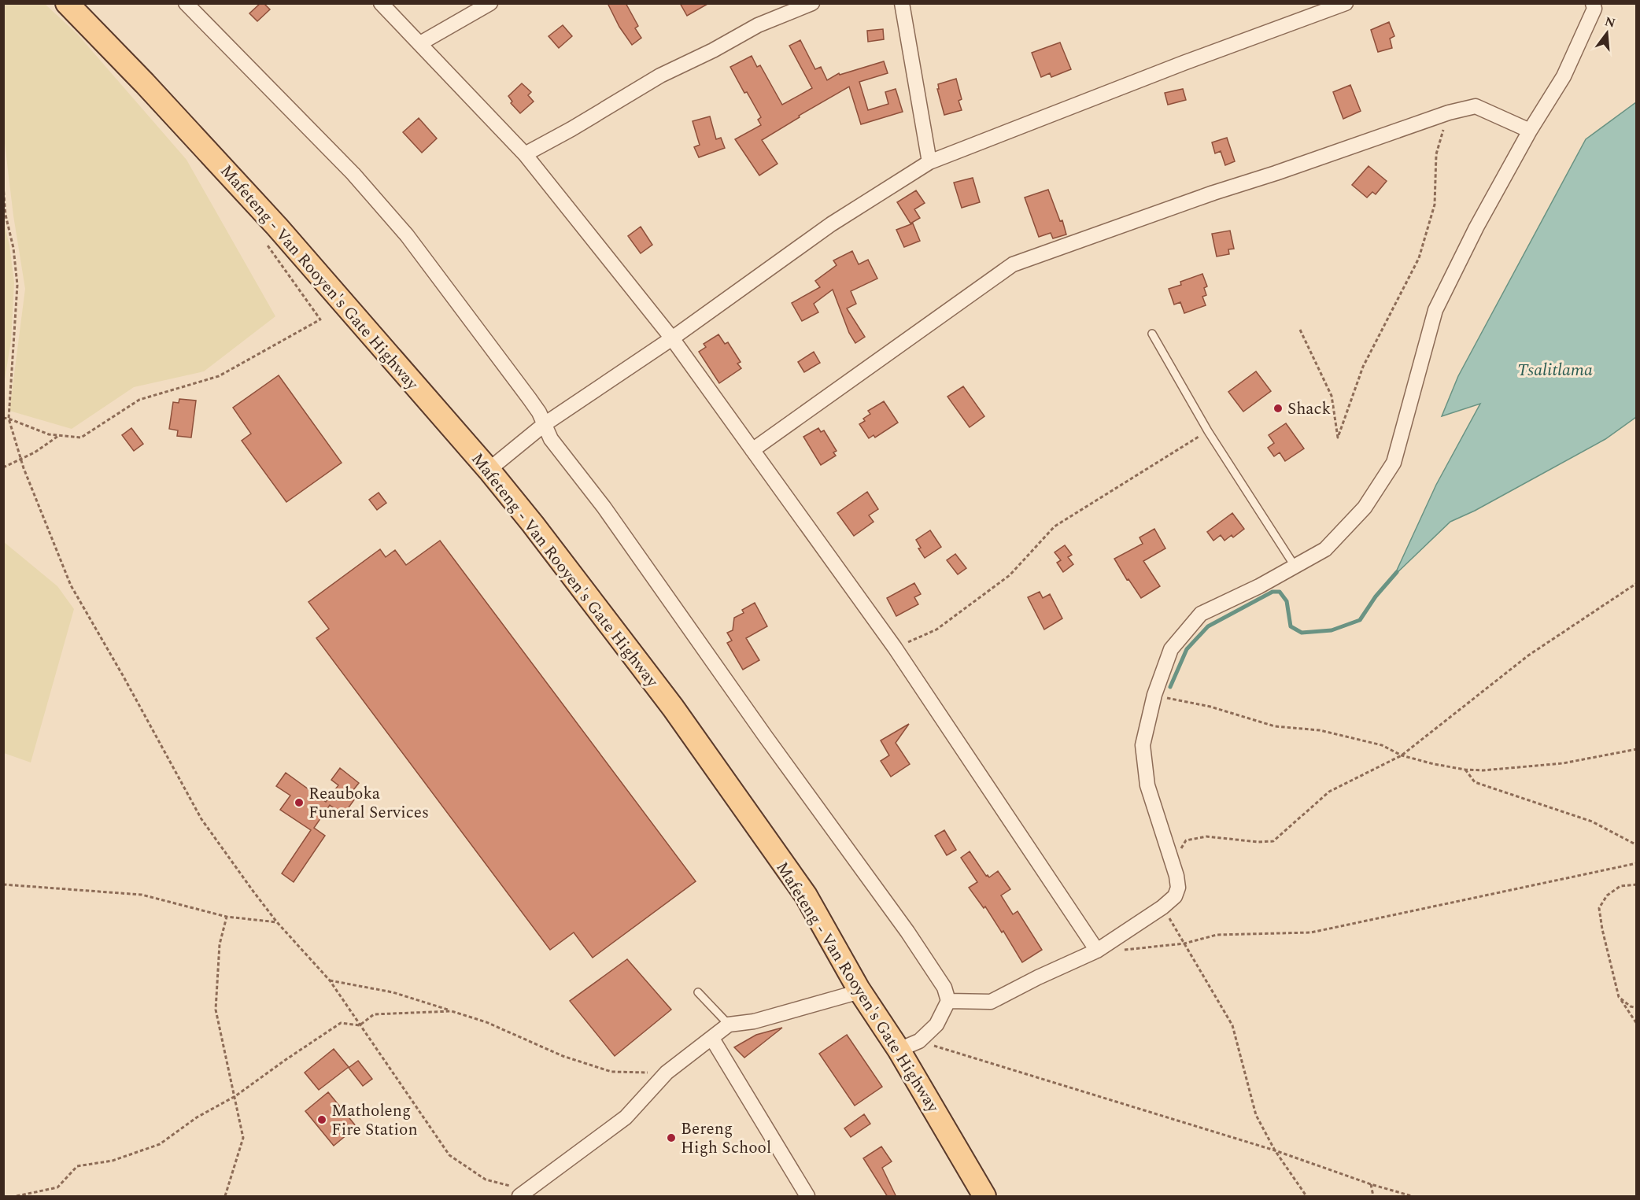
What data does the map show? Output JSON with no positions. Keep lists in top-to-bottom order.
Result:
{
  "streets": {
    "main road": ["Mafeteng - Van Rooyen's Gate Highway"]
  },
  "water": ["Tsalitlama"],
  "places": [
    "Shack",
    "Reauboka Funeral Services",
    "Matholeng Fire Station",
    "Bereng High School"
  ],
  "north": "top"
}
